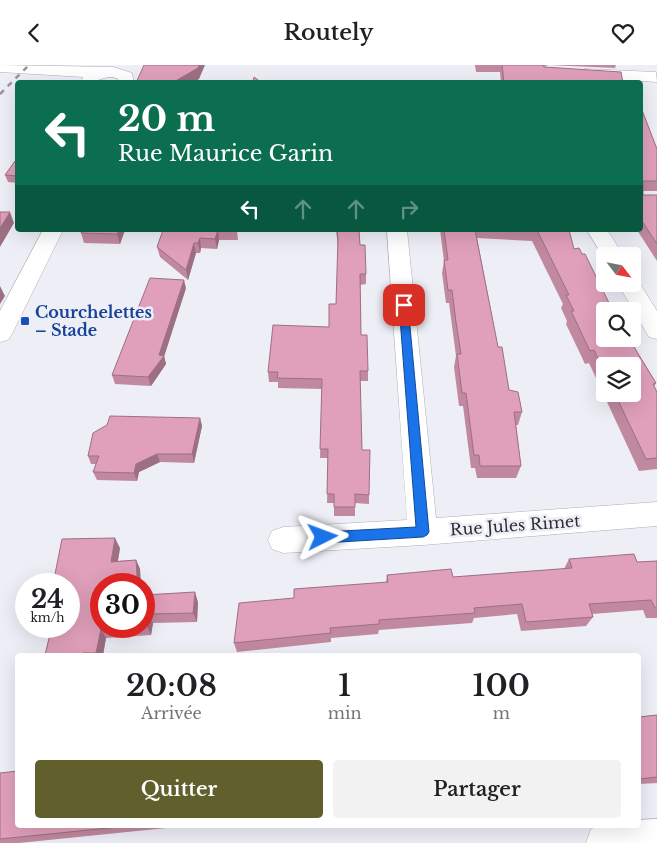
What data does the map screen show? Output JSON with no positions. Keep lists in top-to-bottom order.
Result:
{
  "streets": {
    "street": ["Rue Jules Rimet"]
  },
  "places": {
    "transit": ["Courchelettes – Stade"]
  },
  "north": "bottom right",
  "page": {
    "header": "Routely",
    "turn": ["20 m", "Rue Maurice Garin"],
    "speed": "24 km/h",
    "limit": "30",
    "eta": [
      "20:08",
      "Arrivée",
      "1",
      "min",
      "100",
      "m"
    ],
    "buttons": ["Quitter", "Partager"]
  }
}
